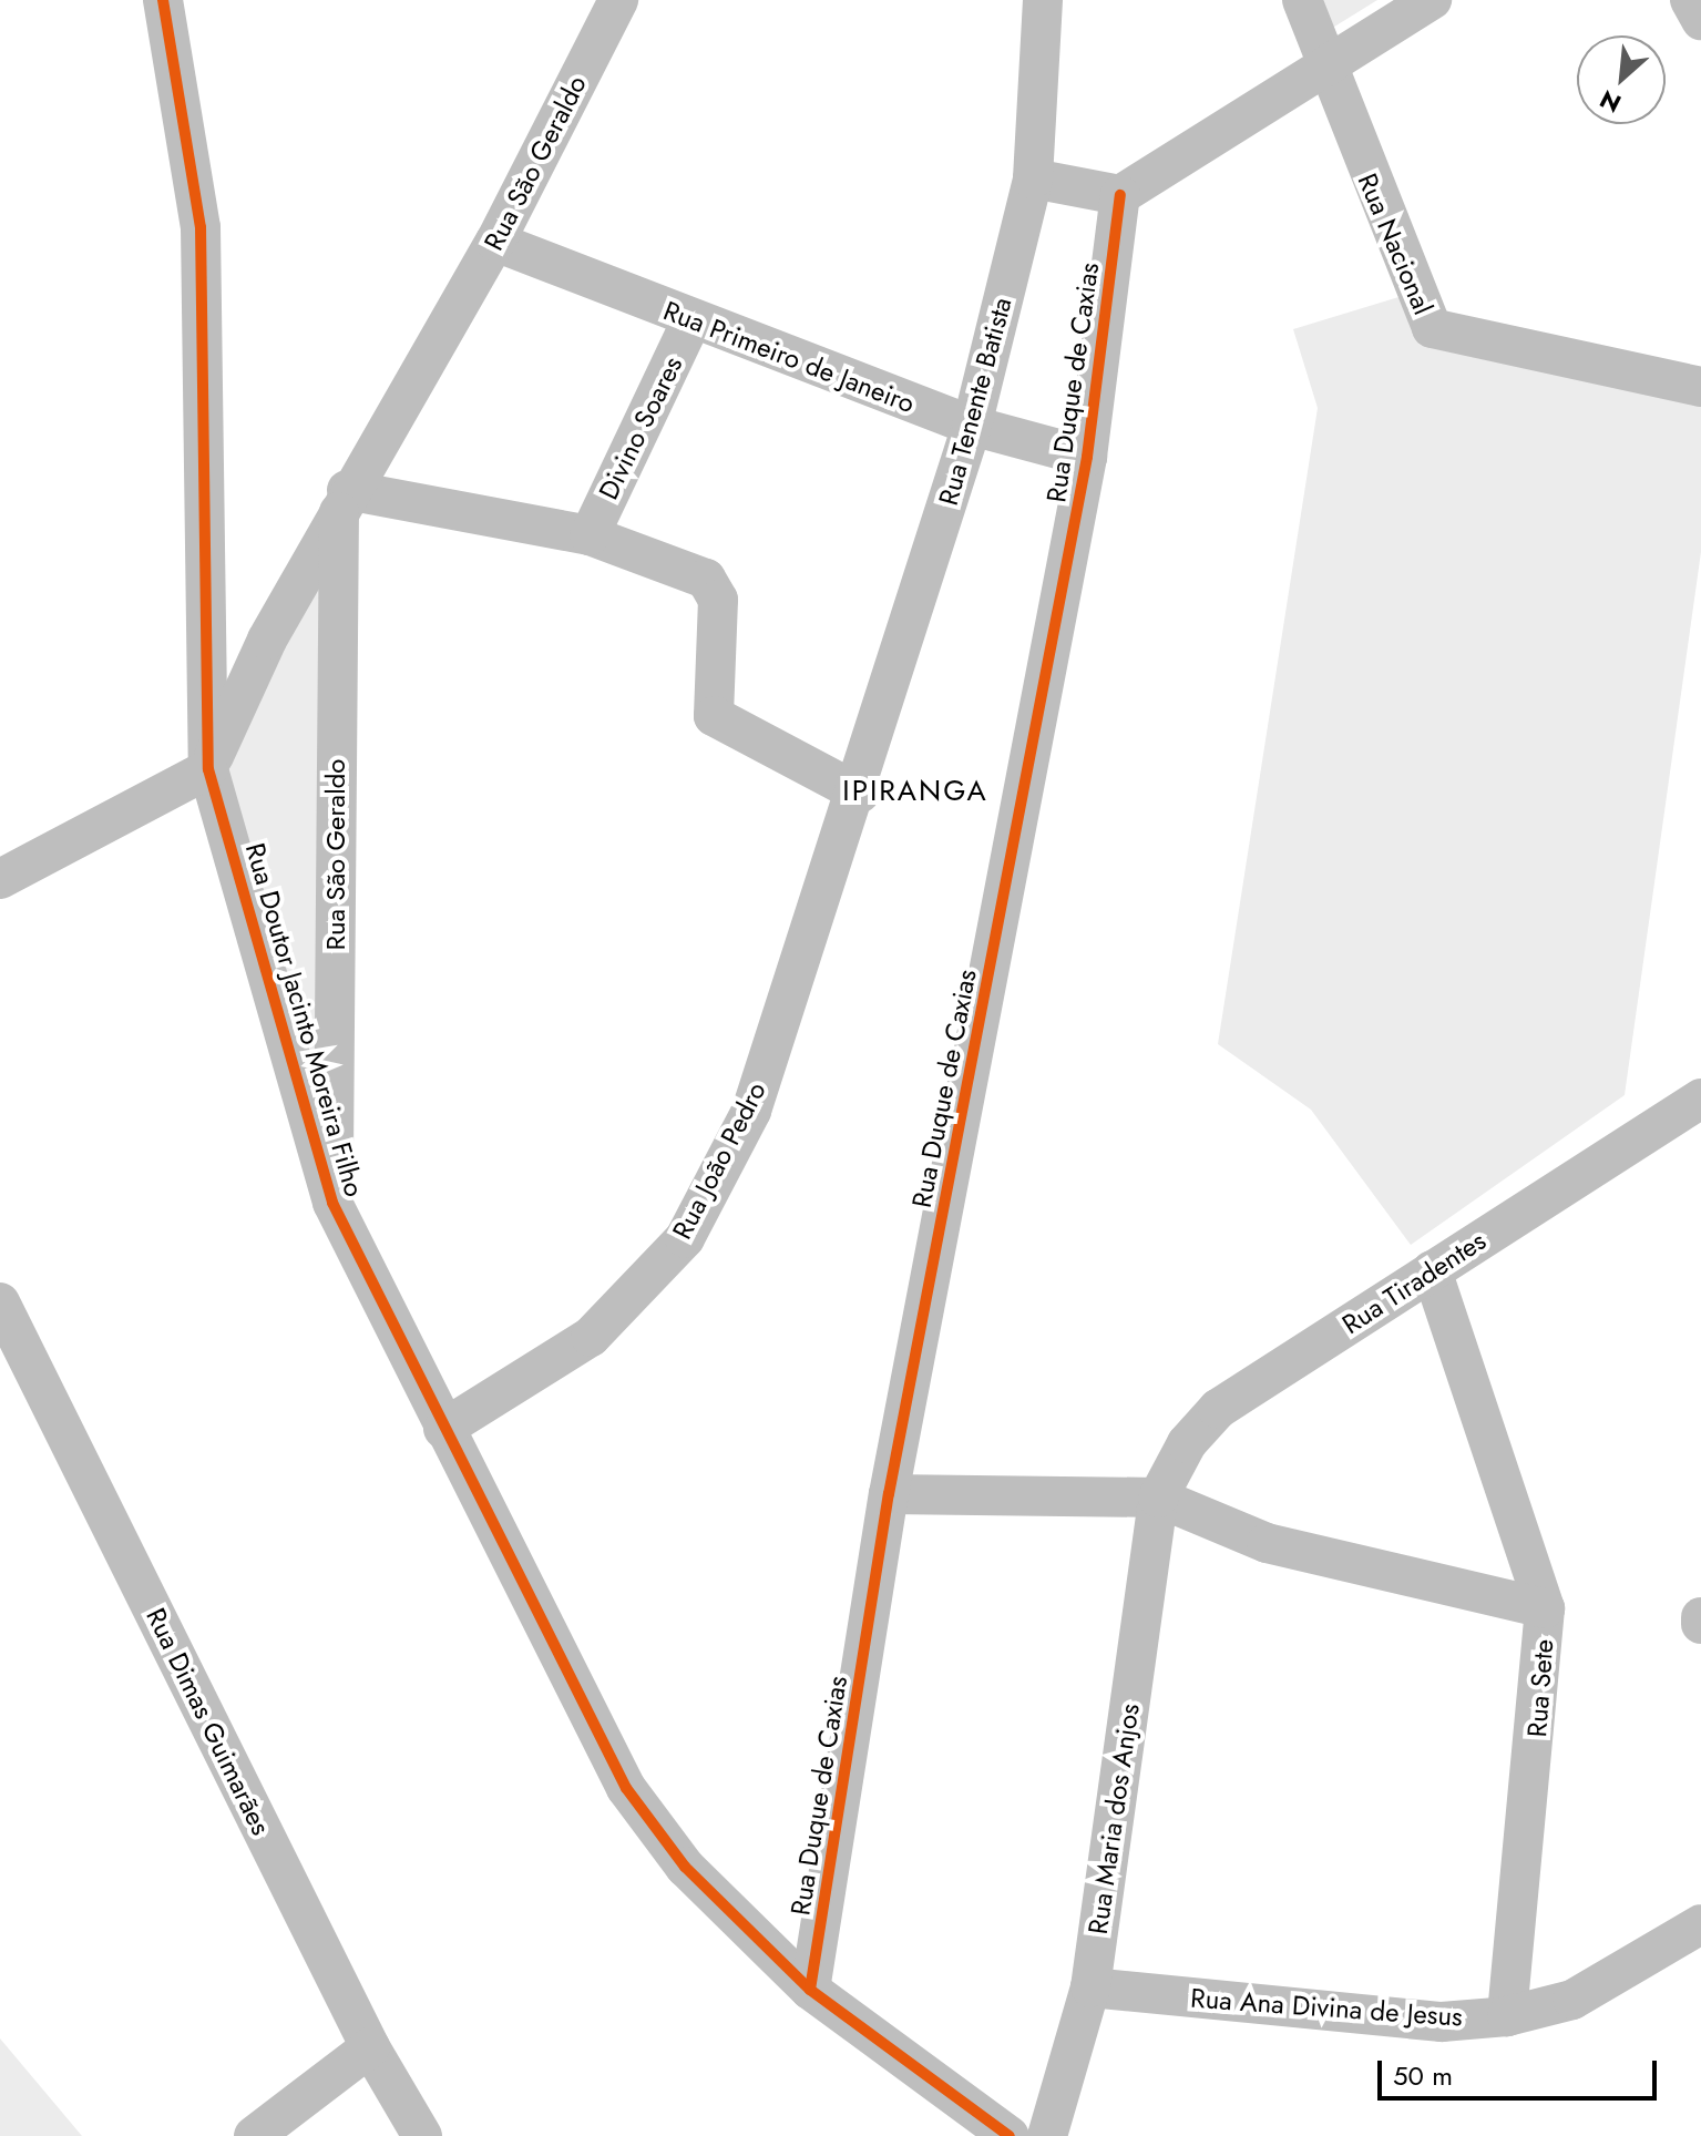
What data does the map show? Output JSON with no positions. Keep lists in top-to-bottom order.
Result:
{
  "streets": {
    "street": [
      "Rua São Geraldo",
      "Rua Nacional",
      "Rua Primeiro de Janeiro",
      "Rua Duque de Caxias",
      "Rua Tenente Batista",
      "Divino Soares",
      "Rua Doutor Jacinto Moreira Filho",
      "Rua João Pedro",
      "Rua Tiradentes",
      "Rua Sete",
      "Rua Dimas Guimarães",
      "Rua Maria dos Anjos",
      "Rua Ana Divina de Jesus"
    ]
  },
  "crossings": [
    ["Rua São Geraldo", "Rua Primeiro de Janeiro"],
    ["Rua São Geraldo", "Rua Doutor Jacinto Moreira Filho"],
    ["Rua Primeiro de Janeiro", "Rua Duque de Caxias"],
    ["Rua Primeiro de Janeiro", "Rua Tenente Batista"],
    ["Rua Primeiro de Janeiro", "Divino Soares"],
    ["Rua Duque de Caxias", "Rua Doutor Jacinto Moreira Filho"],
    ["Rua Tenente Batista", "Rua João Pedro"],
    ["Rua Doutor Jacinto Moreira Filho", "Rua João Pedro"],
    ["Rua Tiradentes", "Rua Sete"],
    ["Rua Tiradentes", "Rua Maria dos Anjos"],
    ["Rua Sete", "Rua Ana Divina de Jesus"],
    ["Rua Maria dos Anjos", "Rua Ana Divina de Jesus"]
  ],
  "districts": ["IPIRANGA"],
  "scale_bar": "50 m",
  "north": "bottom left"
}
